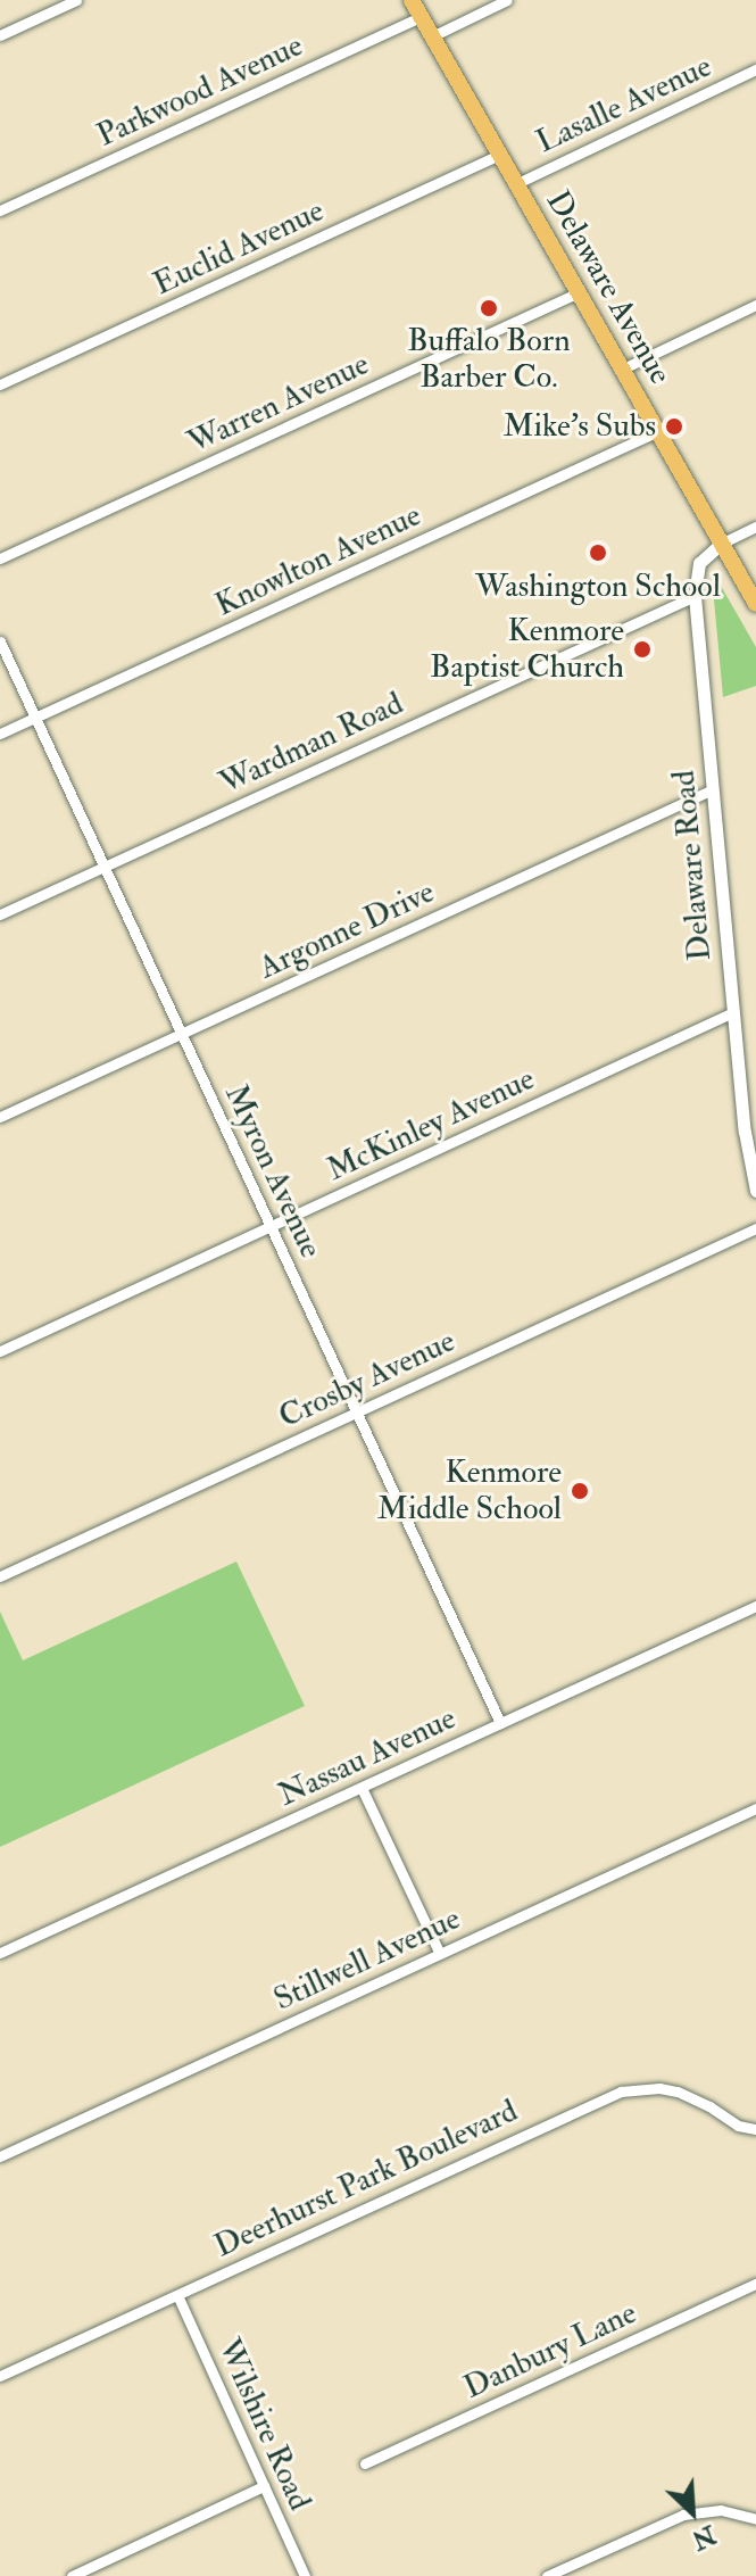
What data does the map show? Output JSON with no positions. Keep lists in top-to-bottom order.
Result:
{
  "streets": {
    "main road": ["Delaware Avenue"],
    "street": [
      "Parkwood Avenue",
      "Lasalle Avenue",
      "Euclid Avenue",
      "Warren Avenue",
      "Knowlton Avenue",
      "Wardman Road",
      "Delaware Road",
      "Argonne Drive",
      "McKinley Avenue",
      "Myron Avenue",
      "Crosby Avenue",
      "Nassau Avenue",
      "Stillwell Avenue",
      "Deerhurst Park Boulevard",
      "Danbury Lane",
      "Wilshire Road"
    ]
  },
  "crossings": [
    ["Parkwood Avenue", "Delaware Avenue"],
    ["Lasalle Avenue", "Delaware Avenue"],
    ["Euclid Avenue", "Delaware Avenue"],
    ["Delaware Avenue", "Warren Avenue"],
    ["Delaware Avenue", "Knowlton Avenue"],
    ["Delaware Avenue", "Delaware Road"],
    ["Knowlton Avenue", "Myron Avenue"],
    ["Wardman Road", "Delaware Road"],
    ["Wardman Road", "Myron Avenue"],
    ["Delaware Road", "Argonne Drive"],
    ["Delaware Road", "McKinley Avenue"],
    ["Argonne Drive", "Myron Avenue"],
    ["McKinley Avenue", "Myron Avenue"],
    ["Myron Avenue", "Crosby Avenue"],
    ["Myron Avenue", "Nassau Avenue"],
    ["Deerhurst Park Boulevard", "Wilshire Road"]
  ],
  "places": [
    "Buffalo Born Barber Co.",
    "Mike's Subs",
    "Washington School",
    "Kenmore Baptist Church",
    "Kenmore Middle School"
  ],
  "north": "bottom right"
}
